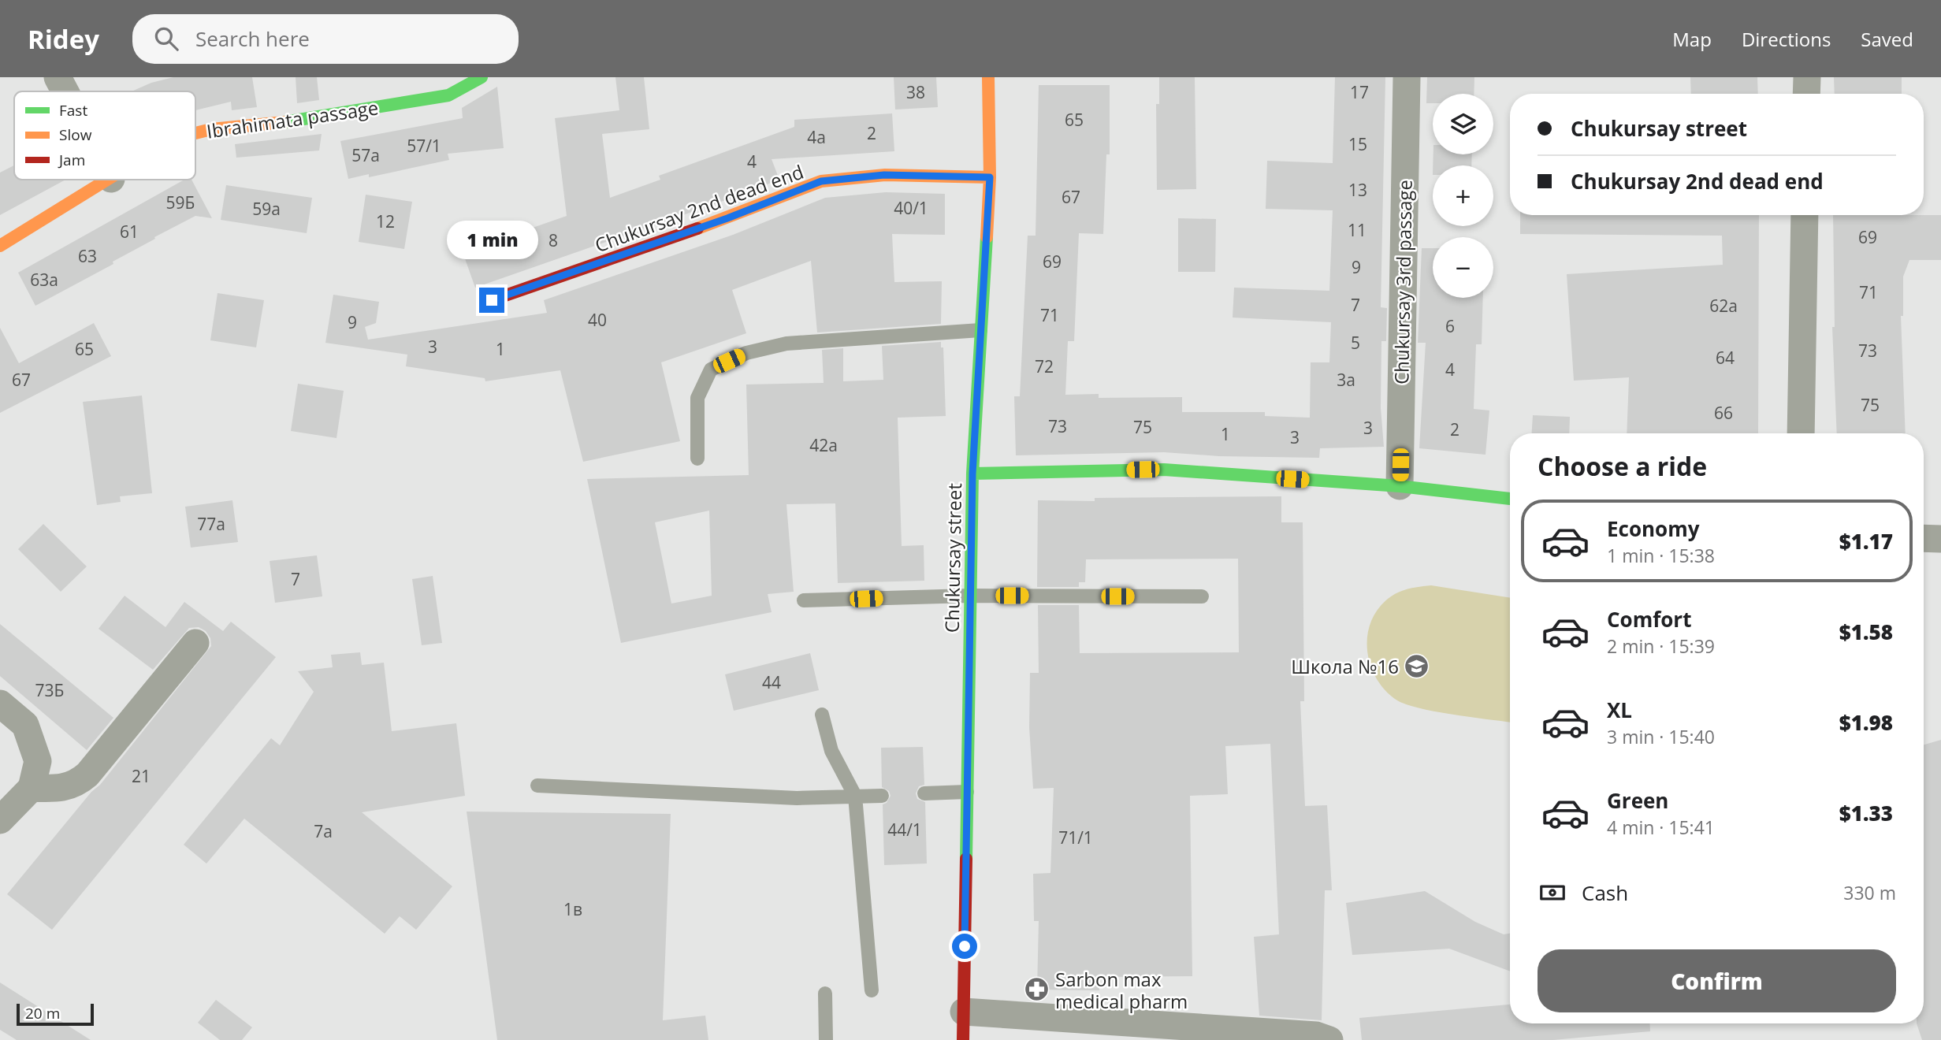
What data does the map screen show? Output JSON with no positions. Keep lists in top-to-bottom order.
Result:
{
  "streets": {
    "street": [
      "Ibrahimаta passage",
      "Chukursay 2nd dead end",
      "Chukursay 3rd passage",
      "Chukursay street"
    ]
  },
  "crossings": [
    ["Chukursay 2nd dead end", "Chukursay street"]
  ],
  "places": {
    "school or university": ["Школа №16"],
    "pharmacy": ["Sarbon max medical pharm"]
  },
  "house_numbers": [
    "38",
    "17",
    "65",
    "2",
    "4a",
    "15",
    "57/1",
    "57a",
    "4",
    "13",
    "67",
    "59Б",
    "40/1",
    "59а",
    "12",
    "11",
    "61",
    "69",
    "8",
    "63",
    "69",
    "9",
    "63a",
    "71",
    "7",
    "62а",
    "71",
    "40",
    "9",
    "6",
    "5",
    "3",
    "65",
    "1",
    "73",
    "64",
    "72",
    "4",
    "67",
    "3а",
    "75",
    "66",
    "73",
    "75",
    "3",
    "2",
    "1",
    "3",
    "42a",
    "77a",
    "7",
    "44",
    "73Б",
    "21",
    "44/1",
    "7a",
    "71/1",
    "1в"
  ],
  "legend": ["Fast", "Slow", "Jam"],
  "scale_bar": "20 m",
  "page": {
    "header": "Ridey",
    "search": "Search here",
    "nav": ["Map", "Directions", "Saved"],
    "map_buttons": ["+", "−"],
    "banner": ["Chukursay street", "Chukursay 2nd dead end"],
    "bubble": "1 min",
    "heading": "Choose a ride",
    "list": [
      {
        "name": "Economy",
        "note": "1 min · 15:38",
        "value": "$1.17"
      },
      {
        "name": "Comfort",
        "note": "2 min · 15:39",
        "value": "$1.58"
      },
      {
        "name": "XL",
        "note": "3 min · 15:40",
        "value": "$1.98"
      },
      {
        "name": "Green",
        "note": "4 min · 15:41",
        "value": "$1.33"
      }
    ],
    "pay": ["Cash", "330 m"],
    "buttons": "Confirm",
    "scale": "20 m"
  }
}
